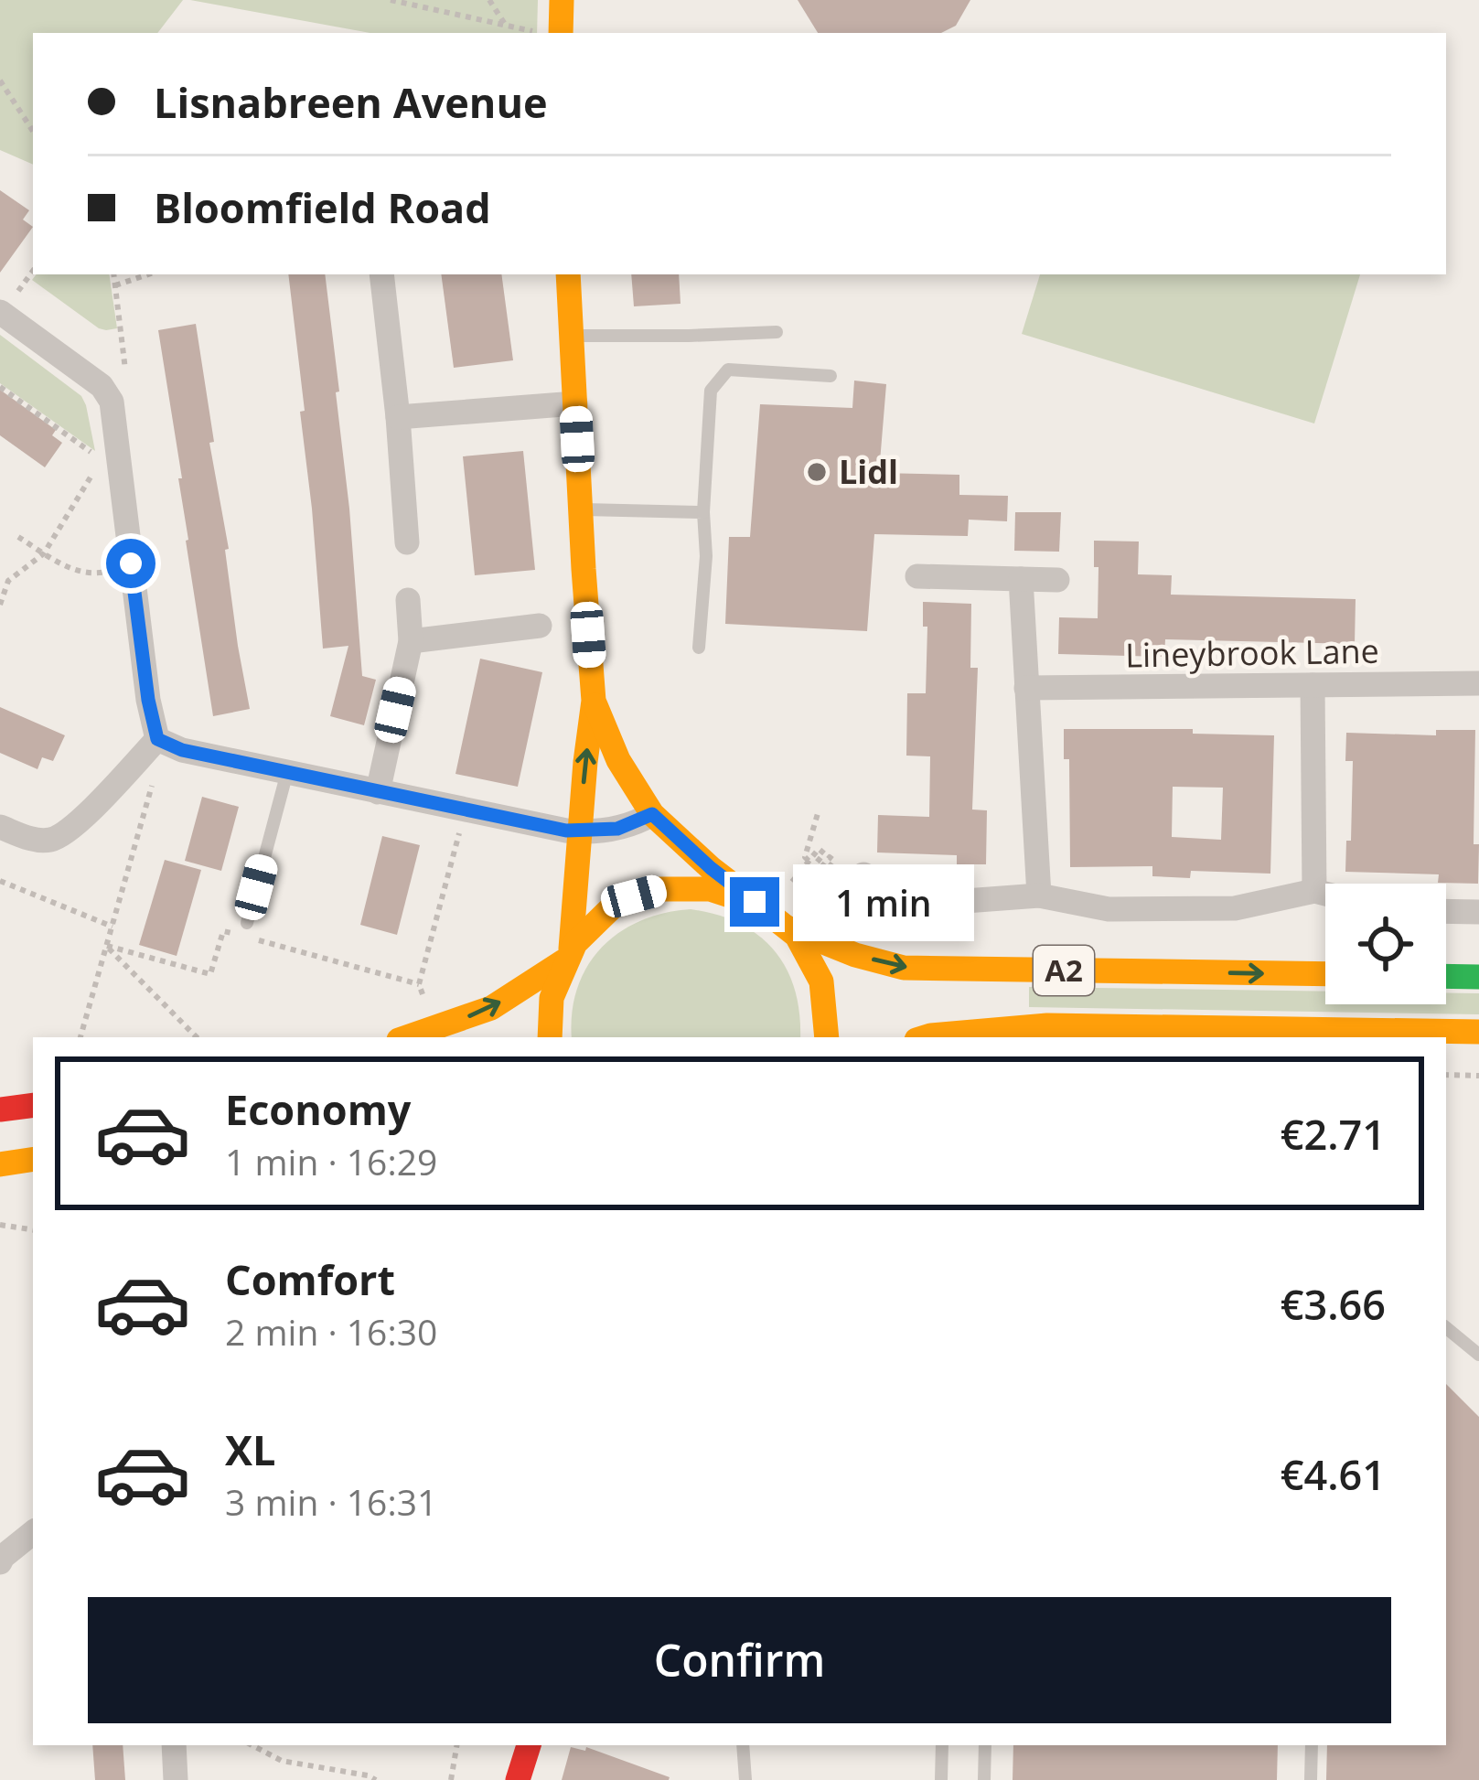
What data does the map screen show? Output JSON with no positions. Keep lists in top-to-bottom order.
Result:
{
  "streets": {
    "main road": ["A2"],
    "street": ["Lineybrook Lane"]
  },
  "places": ["Lidl"],
  "page": {
    "banner": ["Lisnabreen Avenue", "Bloomfield Road"],
    "bubble": "1 min",
    "list": [
      {
        "name": "Economy",
        "note": "1 min · 16:29",
        "value": "€2.71"
      },
      {
        "name": "Comfort",
        "note": "2 min · 16:30",
        "value": "€3.66"
      },
      {
        "name": "XL",
        "note": "3 min · 16:31",
        "value": "€4.61"
      }
    ],
    "buttons": "Confirm"
  }
}
